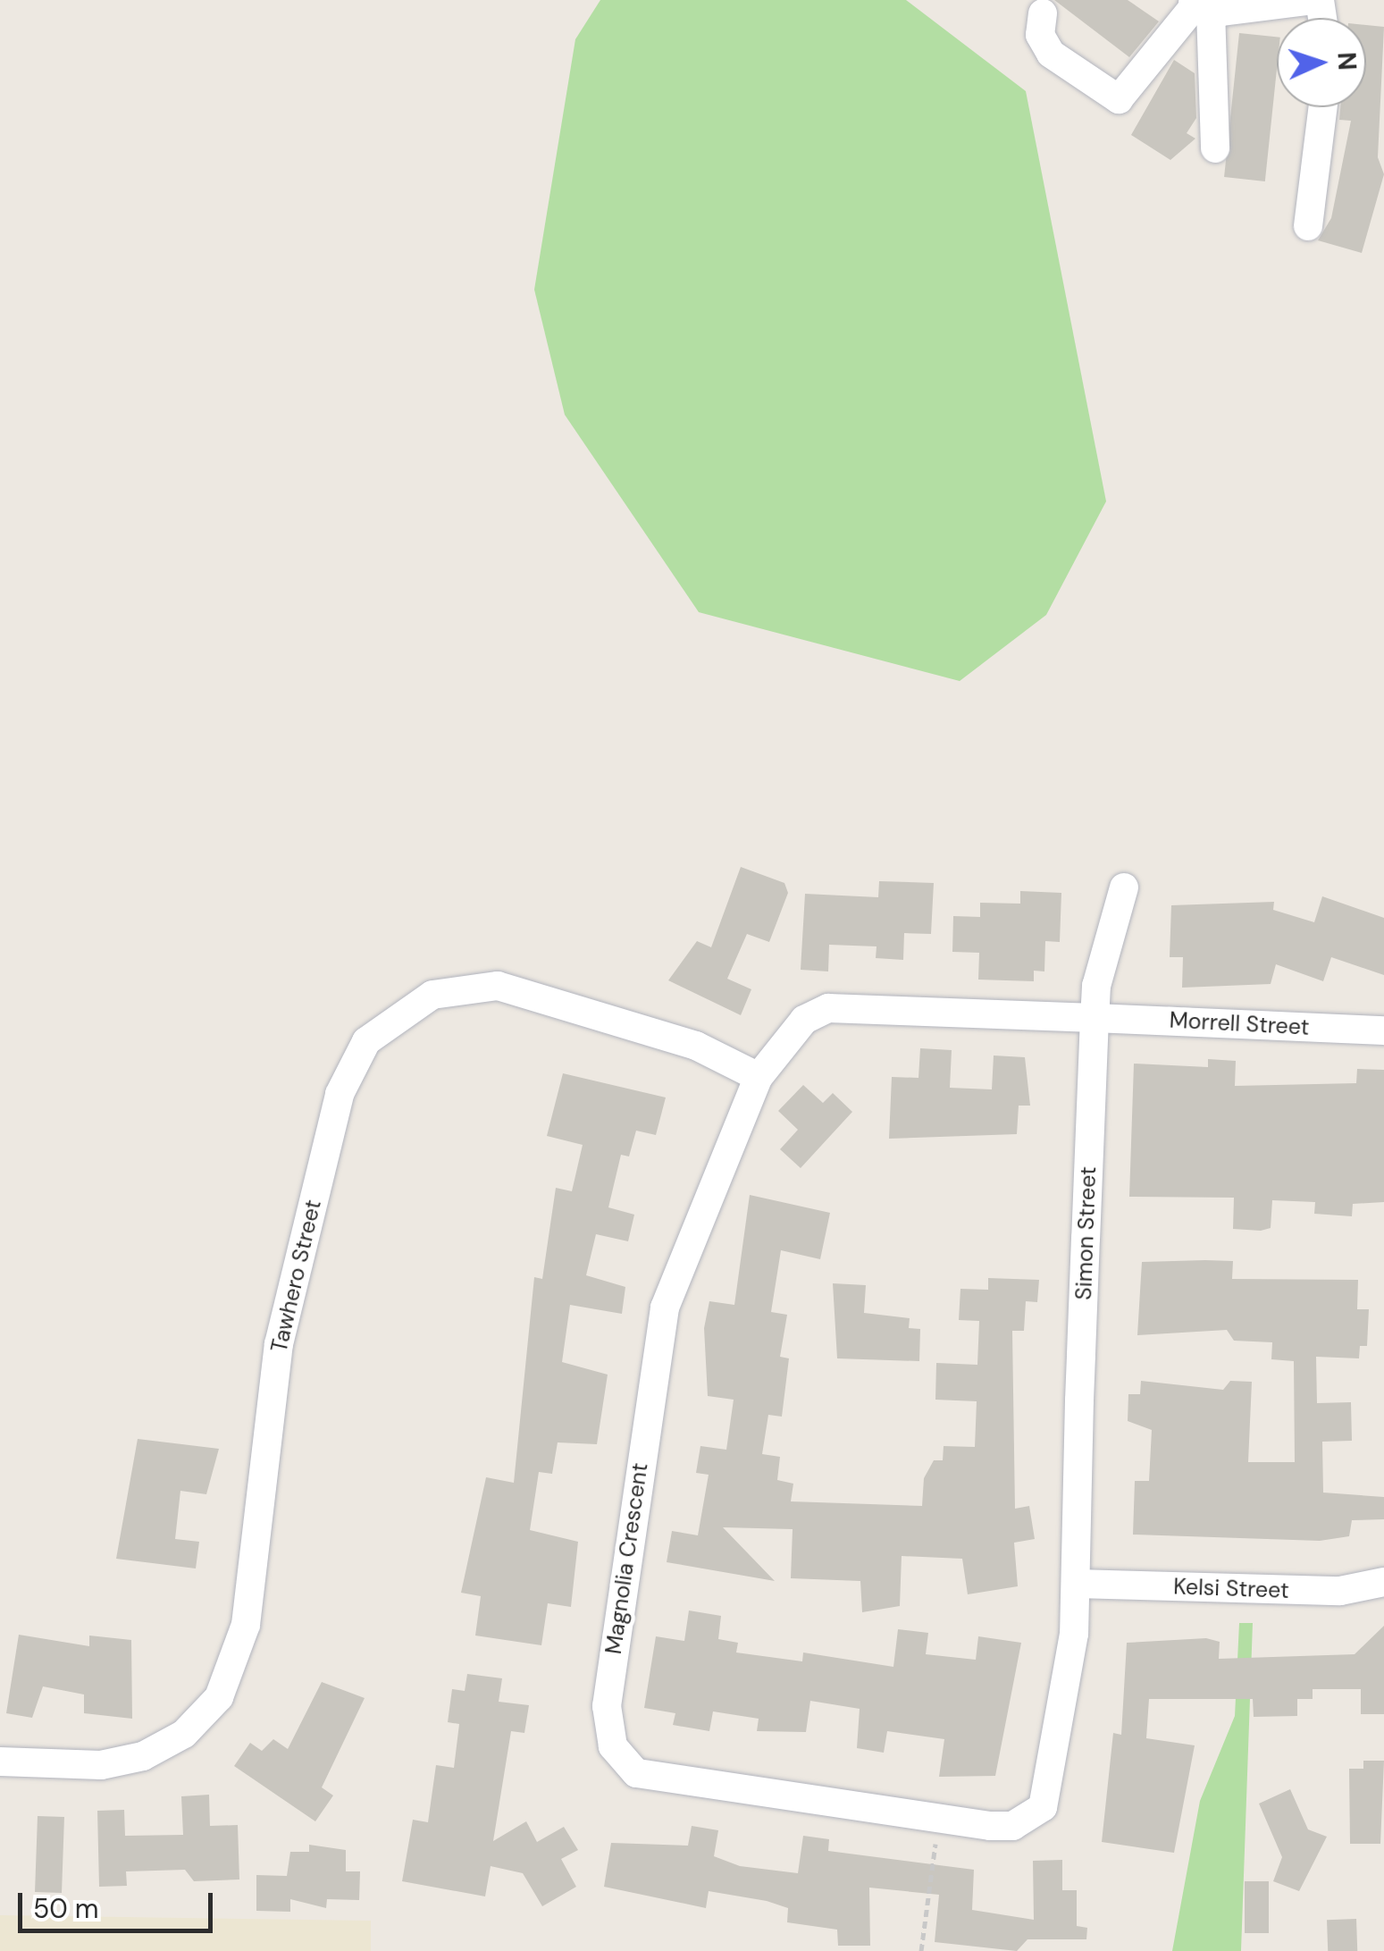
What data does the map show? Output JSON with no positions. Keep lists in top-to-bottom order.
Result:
{
  "streets": {
    "street": [
      "Morrell Street",
      "Simon Street",
      "Tawhero Street",
      "Magnolia Crescent",
      "Kelsi Street"
    ]
  },
  "crossings": [
    ["Morrell Street", "Simon Street"],
    ["Morrell Street", "Magnolia Crescent"],
    ["Simon Street", "Magnolia Crescent"],
    ["Simon Street", "Kelsi Street"],
    ["Tawhero Street", "Magnolia Crescent"],
    ["Magnolia Crescent", "Kelsi Street"]
  ],
  "scale_bar": "50 m",
  "north": "right"
}
